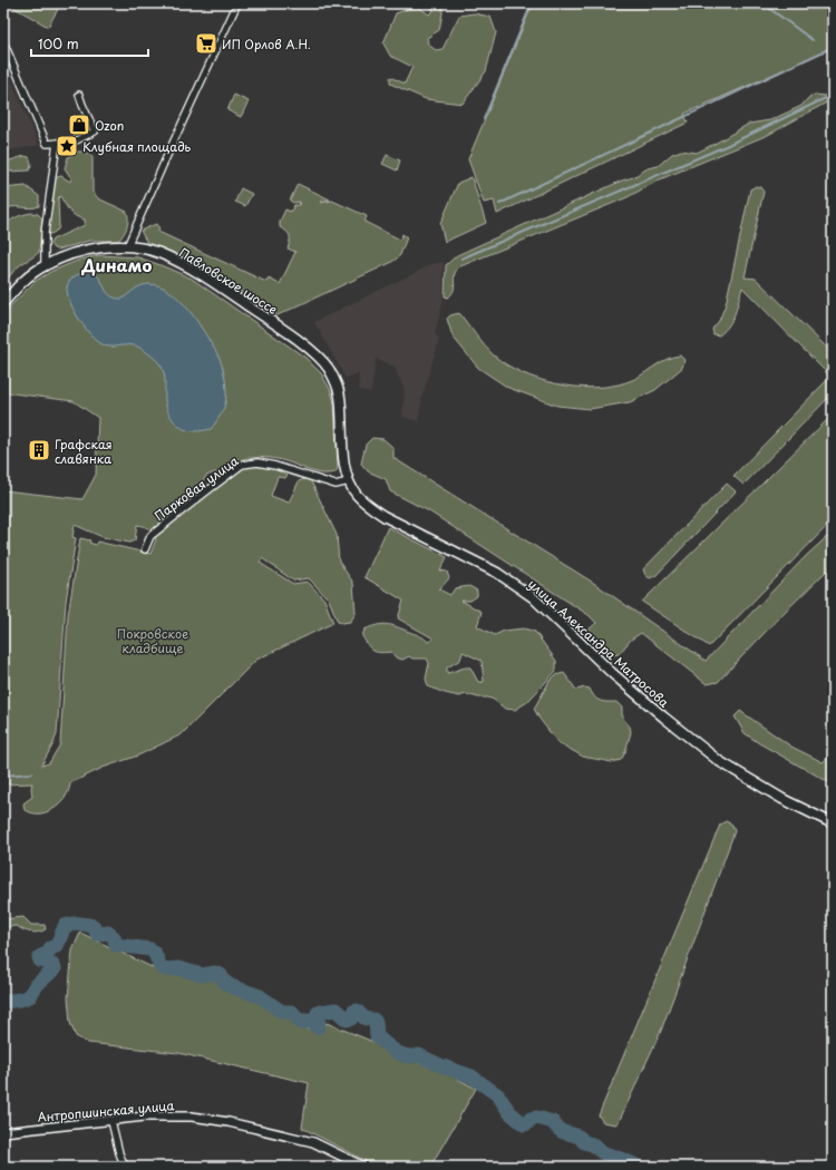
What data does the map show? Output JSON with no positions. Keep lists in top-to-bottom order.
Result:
{
  "streets": {
    "main road": ["Павловское шоссе", "улица Александра Матросова"],
    "street": ["Парковая улица", "Антропшинская улица"]
  },
  "crossings": [
    ["Павловское шоссе", "Парковая улица"],
    ["Павловское шоссе", "улица Александра Матросова"],
    ["Парковая улица", "улица Александра Матросова"]
  ],
  "districts": ["Динамо"],
  "parks": ["Покровское кладбище"],
  "places": {
    "supermarket": ["ИП Орлов А.Н."],
    "shop": ["Ozon"],
    "place": ["Клубная площадь"],
    "building": ["Графская славянка"]
  },
  "scale_bar": "100 m"
}
